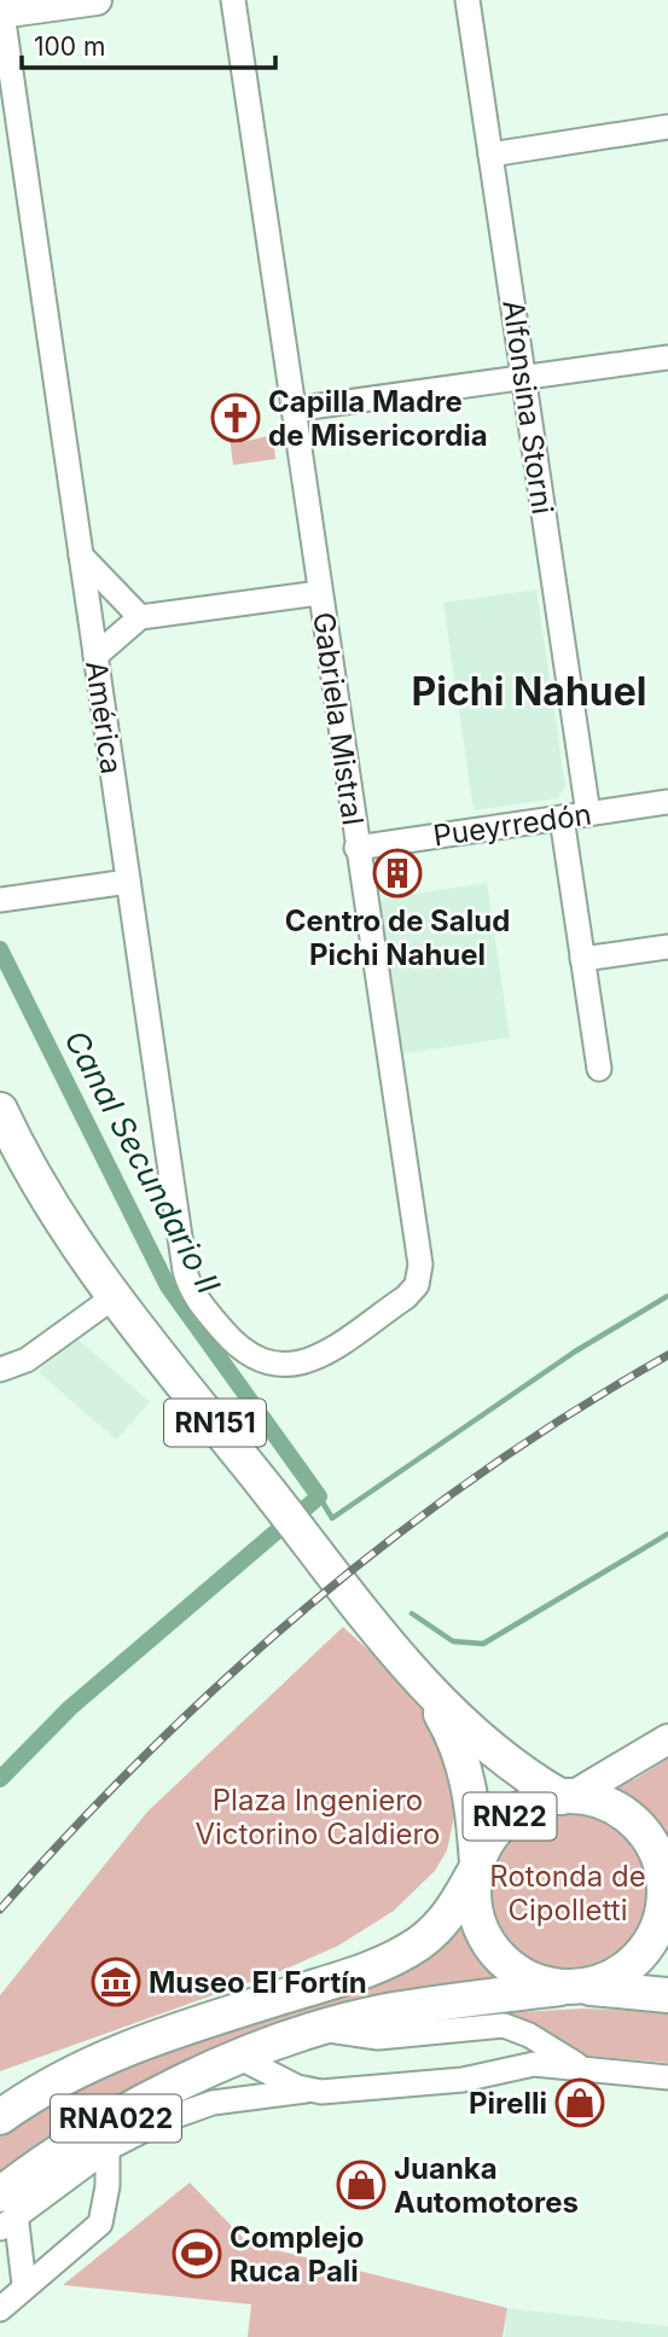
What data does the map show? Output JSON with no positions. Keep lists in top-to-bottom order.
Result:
{
  "streets": {
    "highway": ["RN151", "RN22", "RNA022"],
    "street": [
      "Alfonsina Storni",
      "América",
      "Gabriela Mistral",
      "Pueyrredón"
    ]
  },
  "crossings": [
    ["Alfonsina Storni", "Pueyrredón"],
    ["América", "Gabriela Mistral"],
    ["Gabriela Mistral", "Pueyrredón"],
    ["RN151", "RN22"],
    ["RN151", "RNA022"],
    ["RN22", "RNA022"]
  ],
  "districts": ["Pichi Nahuel"],
  "water": ["Canal Secundario II"],
  "parks": ["Plaza Ingeniero Victorino Caldiero", "Rotonda de Cipolletti"],
  "places": {
    "church": ["Capilla Madre de Misericordia"],
    "building": ["Centro de Salud Pichi Nahuel"],
    "museum": ["Museo El Fortín"],
    "shop": ["Pirelli", "Juanka Automotores"],
    "sports": ["Complejo Ruca Pali"]
  },
  "scale_bar": "100 m"
}
